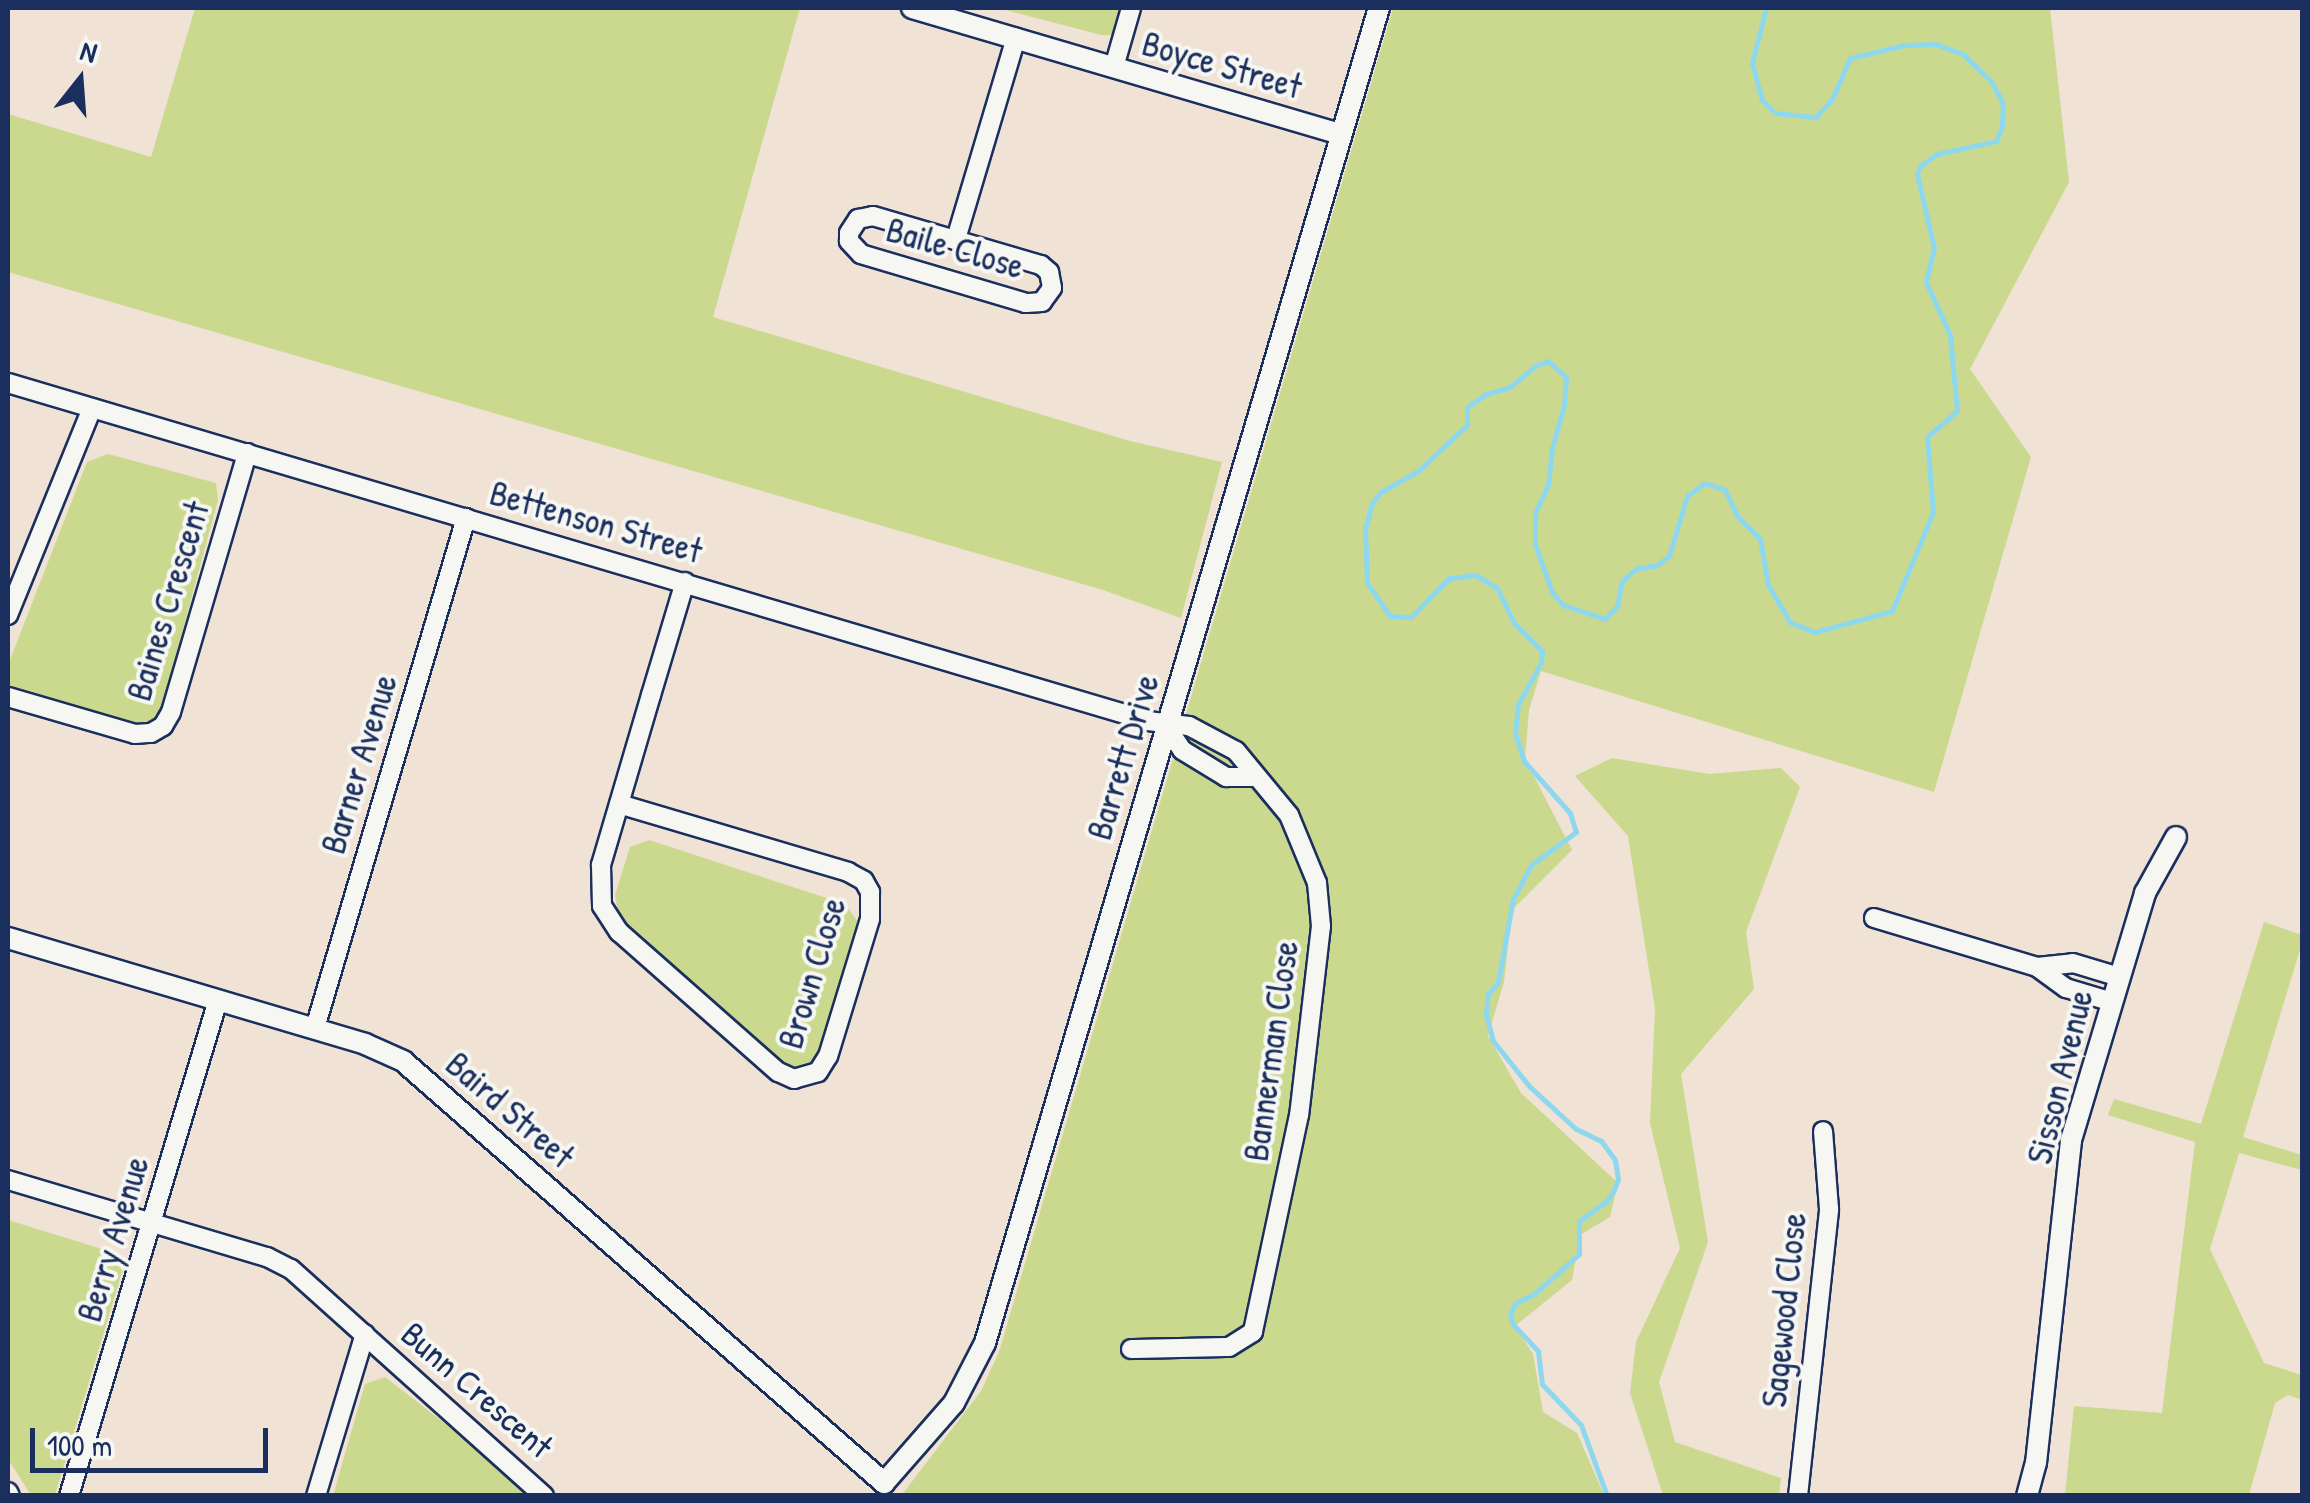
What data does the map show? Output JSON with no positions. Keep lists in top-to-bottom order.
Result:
{
  "streets": {
    "street": [
      "Boyce Street",
      "Baile Close",
      "Bettenson Street",
      "Baines Crescent",
      "Barrett Drive",
      "Barner Avenue",
      "Brown Close",
      "Bannerman Close",
      "Sisson Avenue",
      "Baird Street",
      "Berry Avenue",
      "Sagewood Close",
      "Bunn Crescent"
    ]
  },
  "crossings": [
    ["Boyce Street", "Baile Close"],
    ["Boyce Street", "Barrett Drive"],
    ["Bettenson Street", "Baines Crescent"],
    ["Bettenson Street", "Barrett Drive"],
    ["Bettenson Street", "Barner Avenue"],
    ["Bettenson Street", "Brown Close"],
    ["Barrett Drive", "Baird Street"],
    ["Barner Avenue", "Baird Street"],
    ["Baird Street", "Berry Avenue"],
    ["Berry Avenue", "Bunn Crescent"]
  ],
  "scale_bar": "100 m",
  "north": "top"
}
